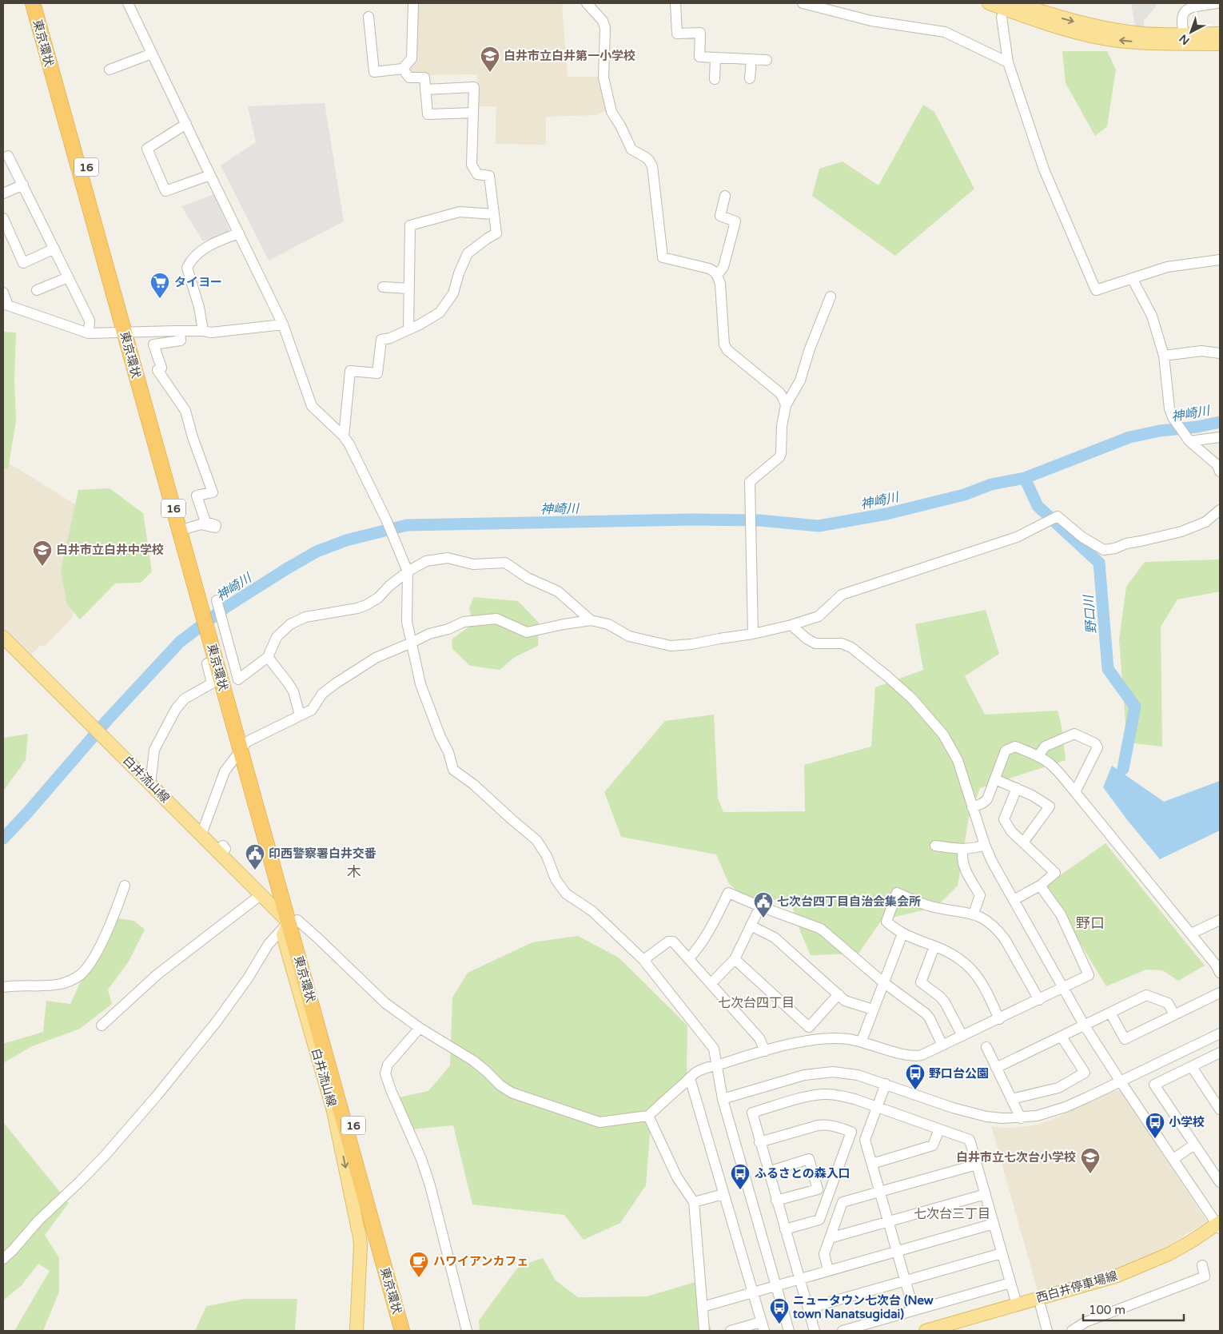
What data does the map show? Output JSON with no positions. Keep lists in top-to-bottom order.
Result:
{
  "streets": {
    "highway": ["東京環状", "16"],
    "main road": ["白井流山線", "西白井停車場線"]
  },
  "crossings": [
    ["東京環状", "白井流山線"]
  ],
  "one_way": ["白井流山線"],
  "districts": [
    "木",
    "野口",
    "七次台四丁目",
    "七次台三丁目"
  ],
  "water": ["神崎川", "野口川"],
  "places": {
    "school or university": ["白井市立白井第一小学校", "白井市立白井中学校", "白井市立七次台小学校"],
    "supermarket": ["タイヨー"],
    "public building": ["印西警察署白井交番", "七次台四丁目自治会集会所"],
    "bus stop": [
      "野口台公園",
      "小学校",
      "ふるさとの森入口",
      "ニュータウン七次台 (New town Nanatsugidai)"
    ],
    "cafe": ["ハワイアンカフェ"]
  },
  "scale_bar": "100 m",
  "north": "bottom left"
}
